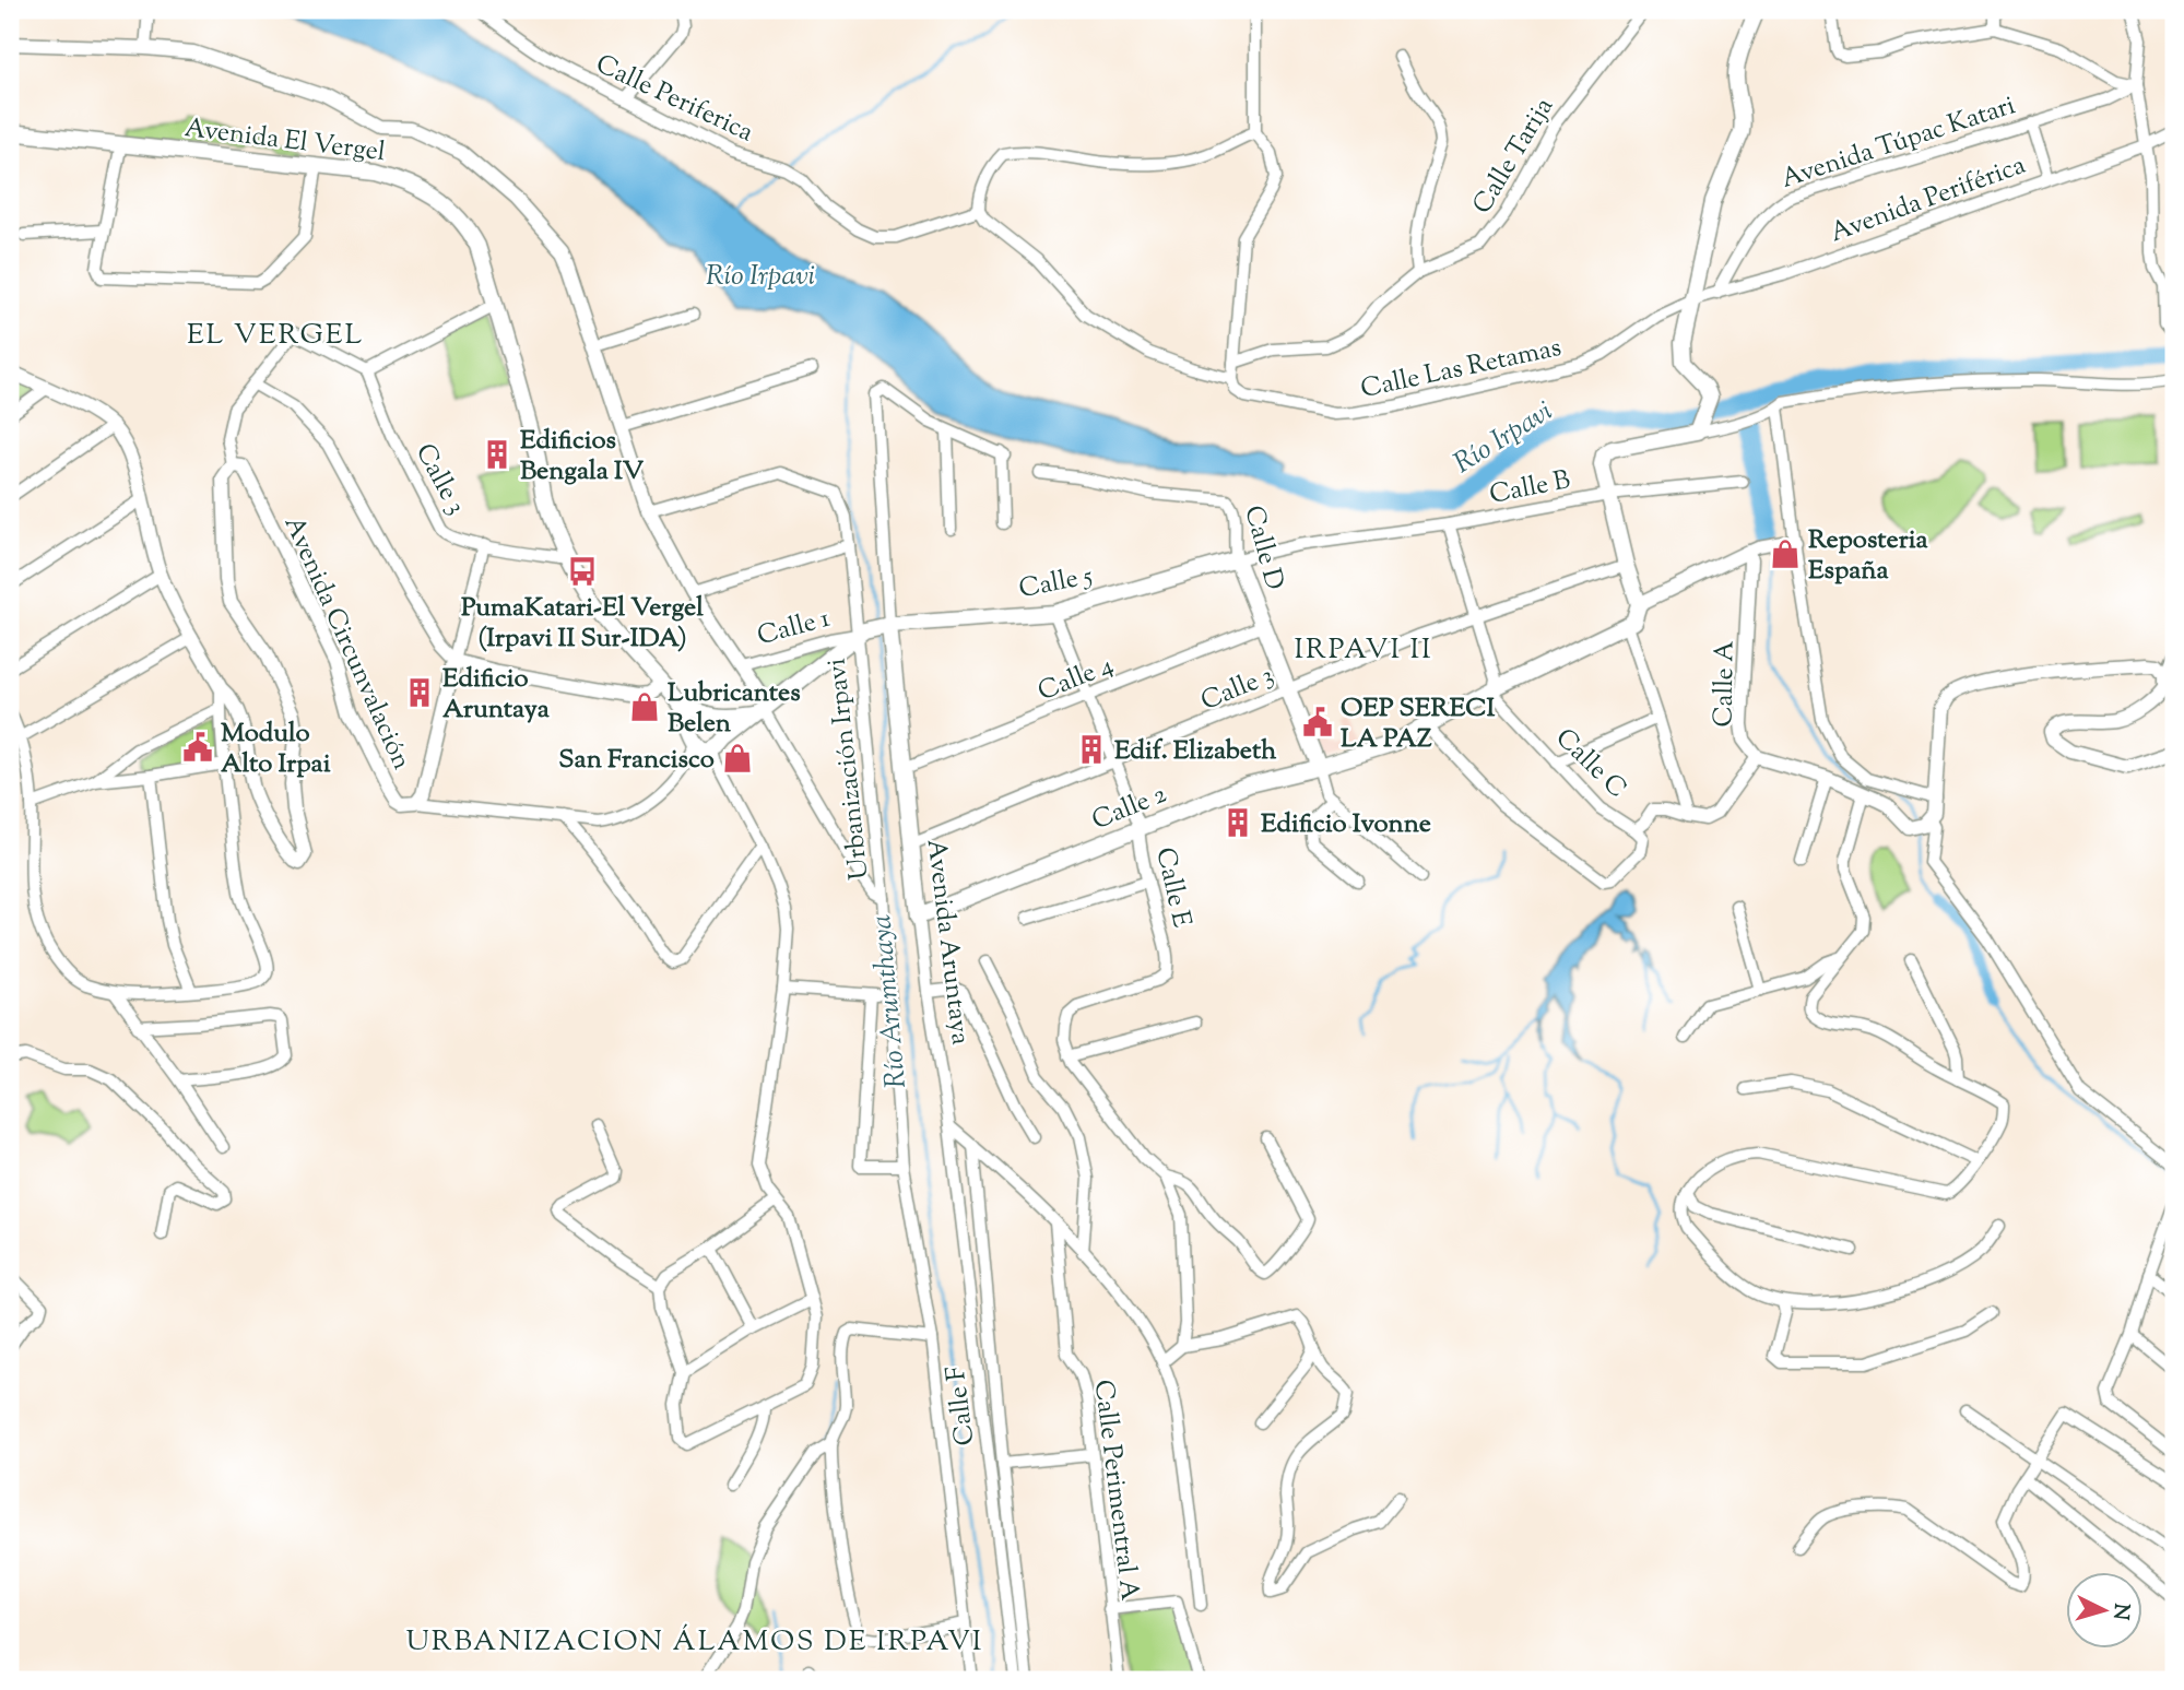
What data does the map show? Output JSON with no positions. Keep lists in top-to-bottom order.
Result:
{
  "streets": {
    "main road": [
      "Avenida El Vergel",
      "Calle D",
      "Calle 5",
      "Calle 2",
      "Avenida Aruntaya"
    ],
    "street": [
      "Calle Periferica",
      "Avenida Túpac Katari",
      "Calle Tarija",
      "Avenida Periférica",
      "Calle Las Retamas",
      "Calle 3",
      "Calle B",
      "Calle 1",
      "Avenida Circunvalación",
      "Calle 4",
      "Calle A",
      "Calle C",
      "Urbanización Irpavi",
      "Calle E",
      "Calle F",
      "Calle Perimentral A"
    ]
  },
  "crossings": [
    ["Avenida El Vergel", "Calle 3"],
    ["Avenida Túpac Katari", "Avenida Periférica"],
    ["Avenida Periférica", "Calle Las Retamas"],
    ["Calle 3", "Calle D"],
    ["Calle 3", "Calle C"],
    ["Calle 3", "Calle E"],
    ["Calle 3", "Avenida Aruntaya"],
    ["Calle B", "Calle D"],
    ["Calle B", "Calle 5"],
    ["Calle B", "Calle C"],
    ["Calle D", "Calle 5"],
    ["Calle D", "Calle 4"],
    ["Calle D", "Calle 2"],
    ["Calle 5", "Calle 1"],
    ["Calle 5", "Urbanización Irpavi"],
    ["Calle 5", "Calle E"],
    ["Calle 5", "Avenida Aruntaya"],
    ["Calle 1", "Urbanización Irpavi"],
    ["Calle 1", "Avenida Aruntaya"],
    ["Calle 4", "Calle E"],
    ["Calle 4", "Avenida Aruntaya"],
    ["Calle C", "Calle 2"],
    ["Urbanización Irpavi", "Avenida Aruntaya"],
    ["Calle 2", "Calle E"],
    ["Calle 2", "Avenida Aruntaya"],
    ["Avenida Aruntaya", "Calle F"]
  ],
  "districts": ["EL VERGEL", "IRPAVI II", "URBANIZACION ÁLAMOS DE IRPAVI"],
  "water": ["Río Irpavi", "Río Arumthaya"],
  "places": {
    "building": [
      "Edificios Bengala IV",
      "Edificio Aruntaya",
      "Edif. Elizabeth",
      "Edificio Ivonne"
    ],
    "shop": ["Reposteria España", "Lubricantes Belen", "San Francisco"],
    "bus stop": ["PumaKatari-El Vergel (Irpavi II Sur-IDA)"],
    "public building": ["OEP SERECI LA PAZ", "Modulo Alto Irpai"]
  },
  "north": "right"
}
